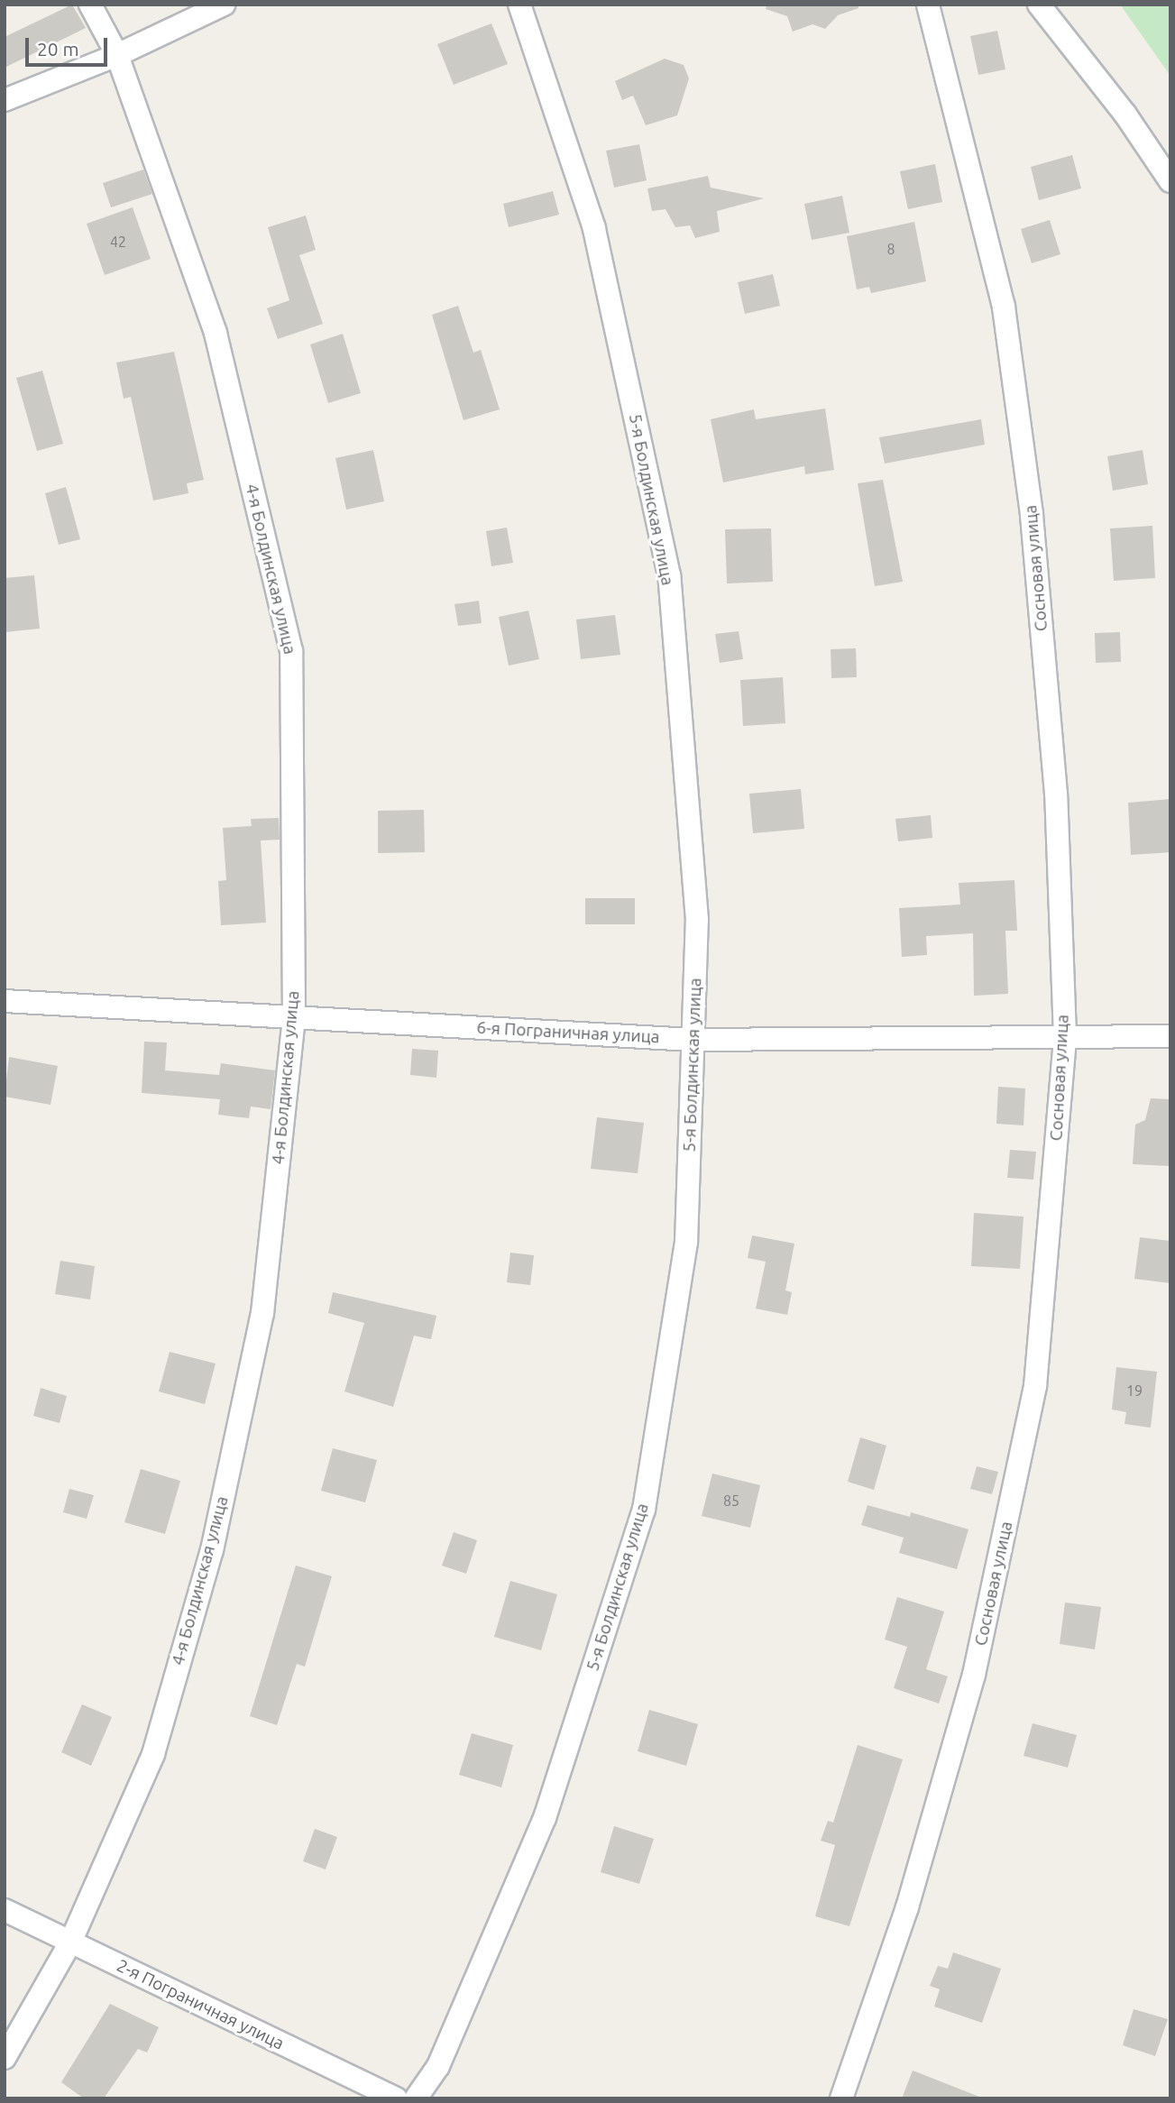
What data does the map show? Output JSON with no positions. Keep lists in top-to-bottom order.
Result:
{
  "streets": {
    "street": [
      "5-я Болдинская улица",
      "Сосновая улица",
      "4-я Болдинская улица",
      "6-я Пограничная улица",
      "2-я Пограничная улица"
    ]
  },
  "crossings": [
    ["5-я Болдинская улица", "6-я Пограничная улица"],
    ["Сосновая улица", "6-я Пограничная улица"],
    ["4-я Болдинская улица", "6-я Пограничная улица"],
    ["4-я Болдинская улица", "2-я Пограничная улица"]
  ],
  "house_numbers": [
    "42",
    "8",
    "19",
    "85"
  ],
  "scale_bar": "20 m"
}
